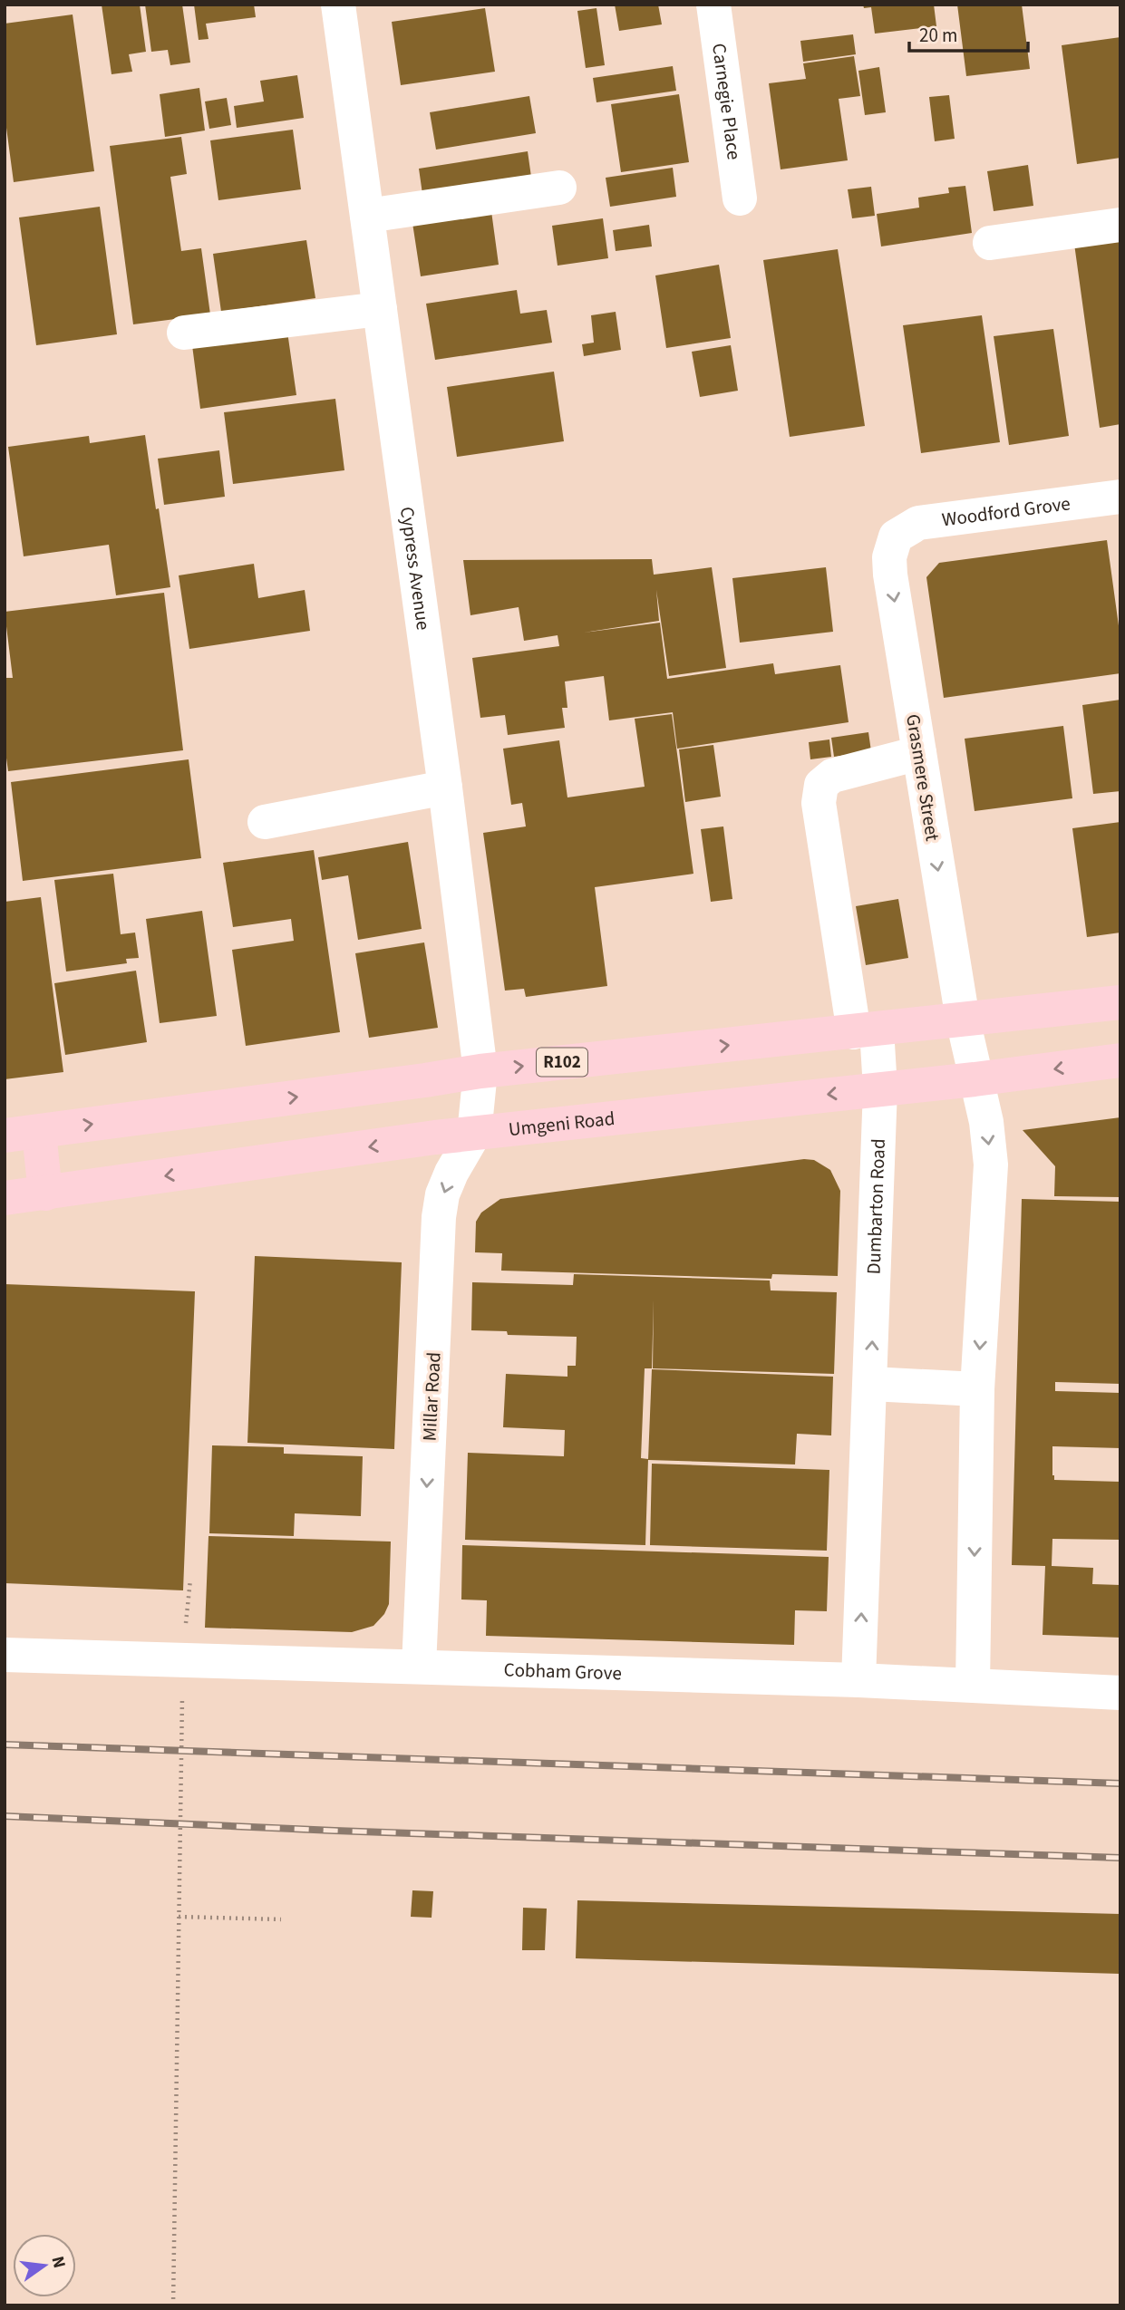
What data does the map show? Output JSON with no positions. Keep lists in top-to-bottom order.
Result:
{
  "streets": {
    "main road": ["R102", "Umgeni Road"],
    "street": [
      "Carnegie Place",
      "Woodford Grove",
      "Cypress Avenue",
      "Grasmere Street",
      "Dumbarton Road",
      "Millar Road",
      "Cobham Grove"
    ]
  },
  "crossings": [
    ["Woodford Grove", "Grasmere Street"],
    ["Cypress Avenue", "R102"],
    ["Cypress Avenue", "Umgeni Road"],
    ["Cypress Avenue", "Millar Road"],
    ["Grasmere Street", "R102"],
    ["Grasmere Street", "Umgeni Road"],
    ["Grasmere Street", "Dumbarton Road"],
    ["R102", "Dumbarton Road"],
    ["Umgeni Road", "Dumbarton Road"],
    ["Umgeni Road", "Millar Road"],
    ["Dumbarton Road", "Cobham Grove"],
    ["Millar Road", "Cobham Grove"]
  ],
  "one_way": ["Grasmere Street", "Millar Road"],
  "scale_bar": "20 m",
  "north": "right"
}
